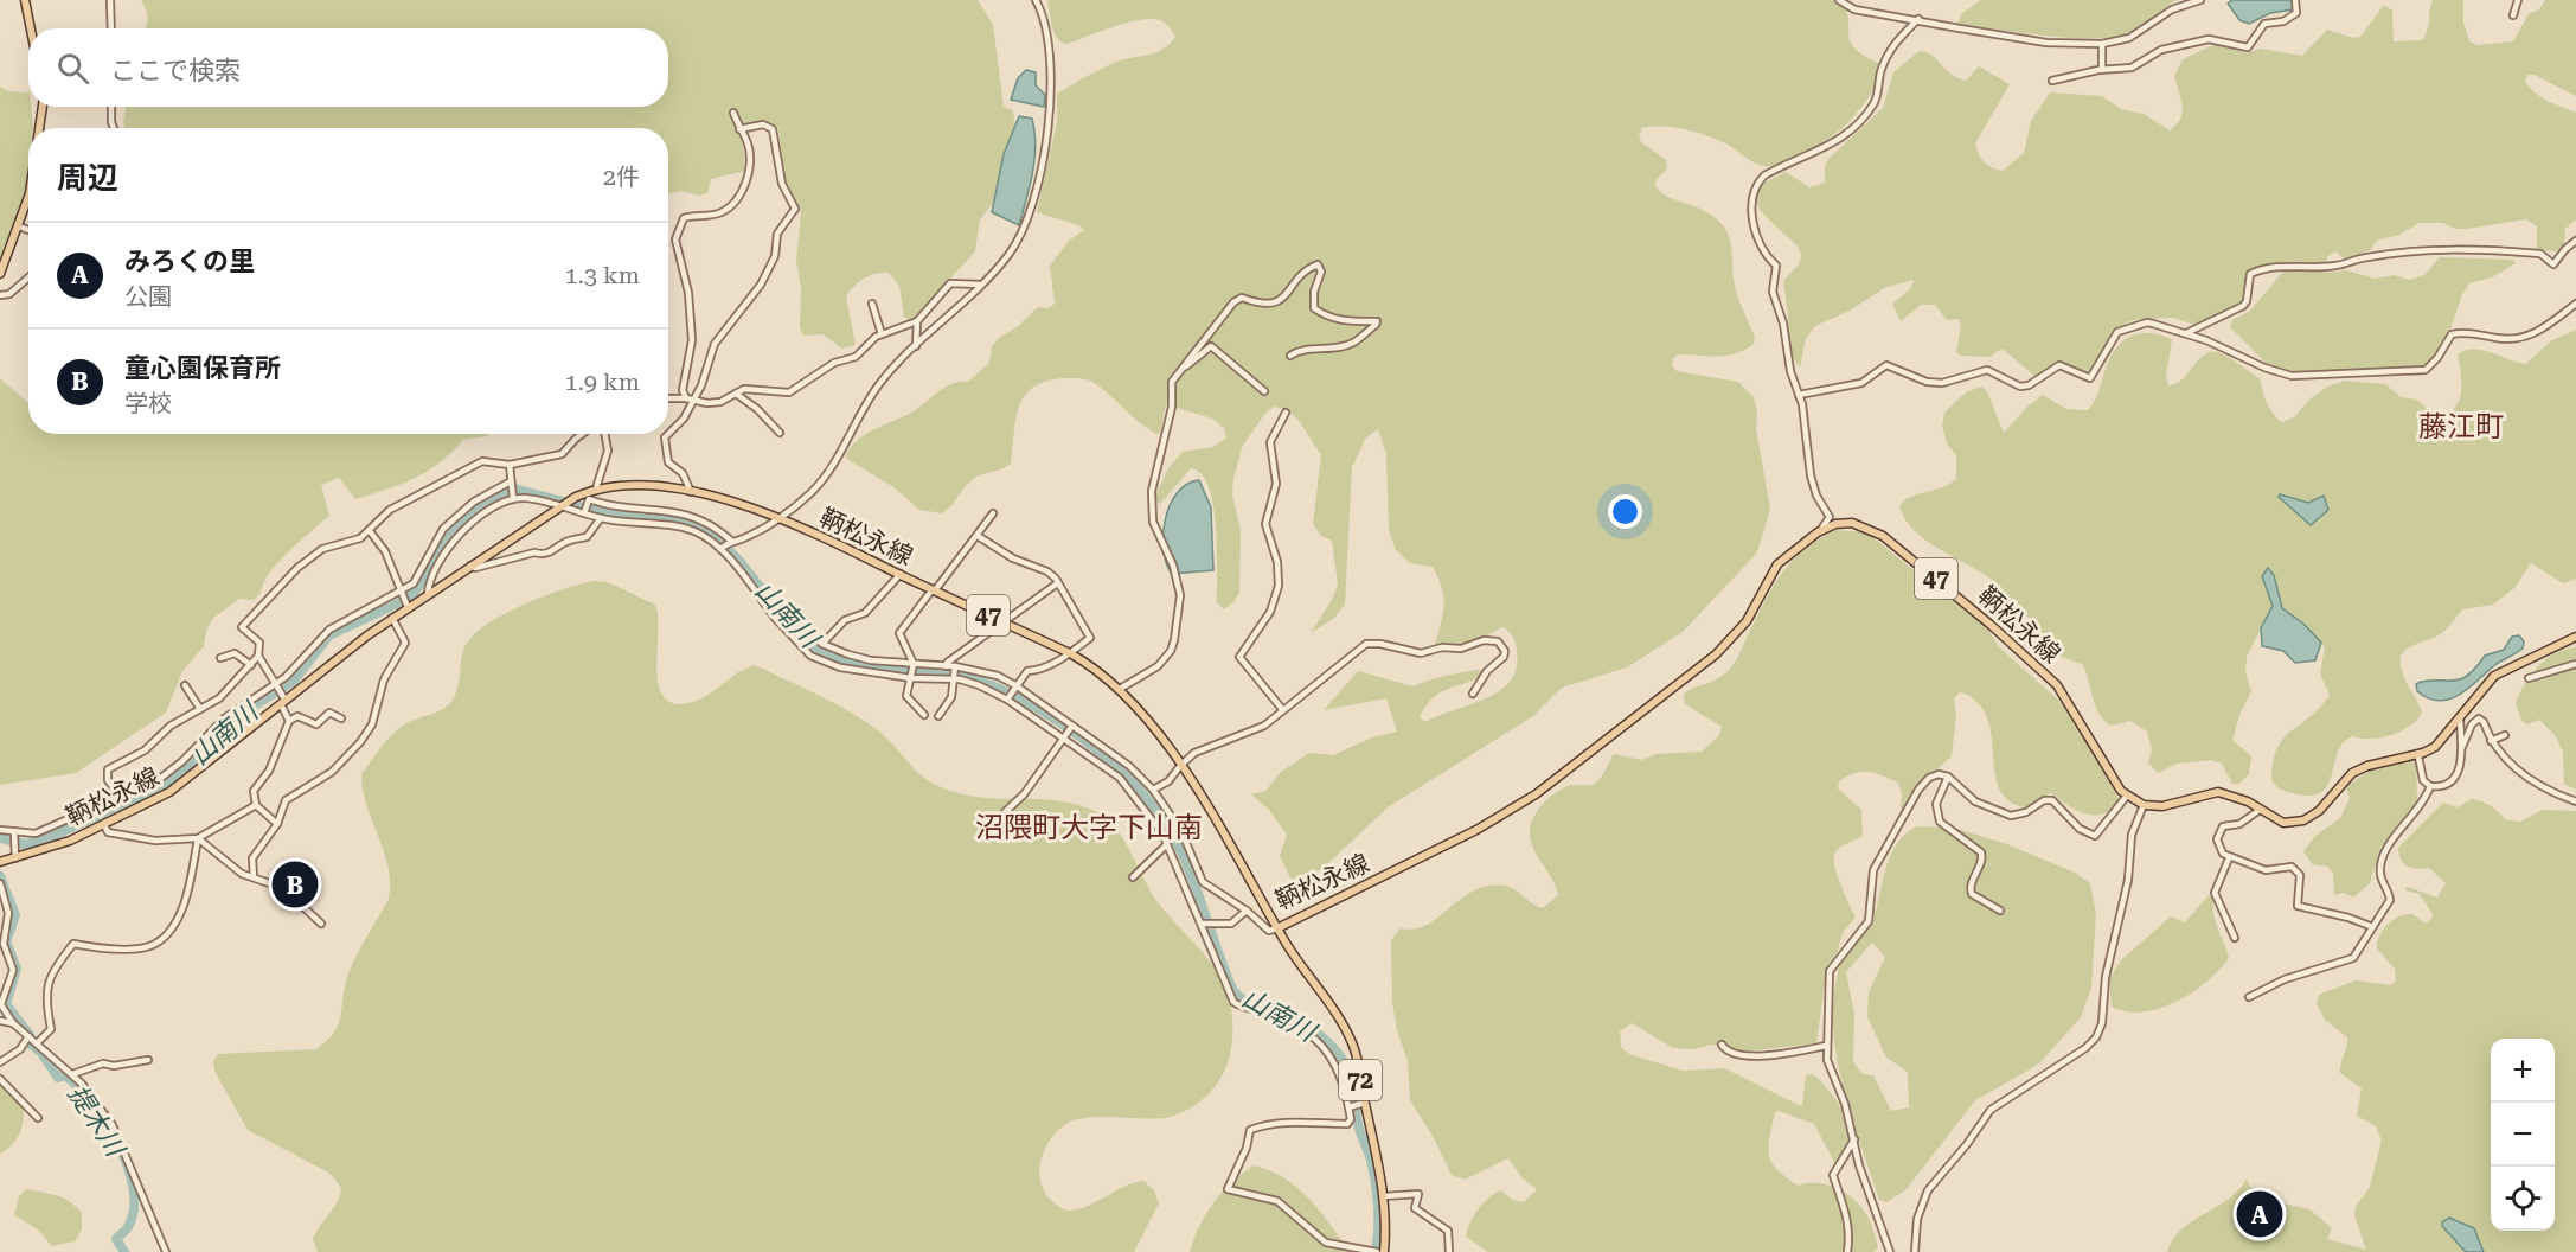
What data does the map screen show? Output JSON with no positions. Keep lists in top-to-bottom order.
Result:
{
  "streets": {
    "main road": ["鞆松永線", "47", "72"]
  },
  "crossings": [
    ["鞆松永線", "72"]
  ],
  "districts": ["藤江町", "沼隈町大字下山南"],
  "water": ["山南川", "提木川"],
  "page": {
    "search": "ここで検索",
    "heading": ["周辺", "2件"],
    "list": [
      {
        "mark": "A",
        "name": "みろくの里",
        "note": "公園",
        "value": "1.3 km"
      },
      {
        "mark": "B",
        "name": "童心園保育所",
        "note": "学校",
        "value": "1.9 km"
      }
    ],
    "pins": ["B", "A"],
    "map_buttons": ["+", "−"]
  }
}
